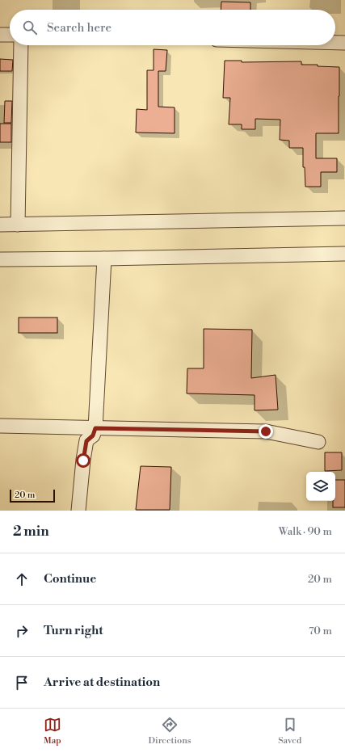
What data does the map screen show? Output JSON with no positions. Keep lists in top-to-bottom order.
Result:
{
  "scale_bar": "20 m",
  "page": {
    "search": "Search here",
    "scale": "20 m",
    "heading": ["2 min", "Walk · 90 m"],
    "list": [
      ["Continue", "20 m"],
      ["Turn right", "70 m"],
      "Arrive at destination"
    ],
    "nav": ["Map", "Directions", "Saved"]
  }
}
